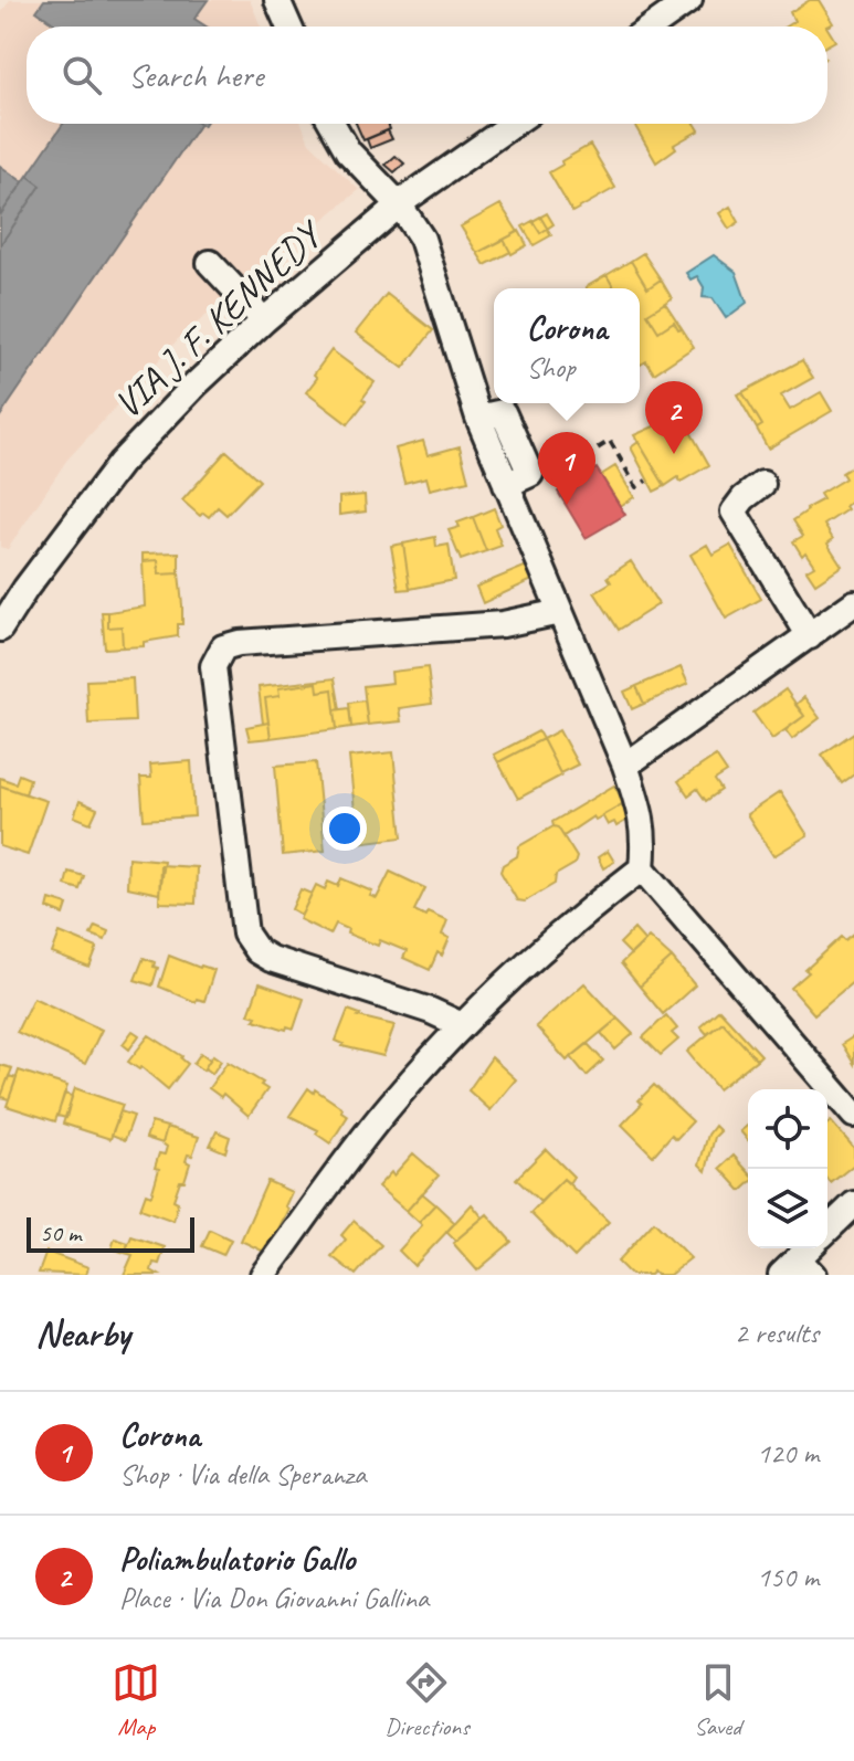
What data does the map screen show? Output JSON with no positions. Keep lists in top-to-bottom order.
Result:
{
  "streets": {
    "street": ["VIA J. F. KENNEDY"]
  },
  "scale_bar": "50 m",
  "page": {
    "search": "Search here",
    "popup": ["Corona", "Shop"],
    "pins": ["2", "1"],
    "scale": "50 m",
    "heading": ["Nearby", "2 results"],
    "list": [
      {
        "mark": "1",
        "name": "Corona",
        "note": "Shop · Via della Speranza",
        "value": "120 m"
      },
      {
        "mark": "2",
        "name": "Poliambulatorio Gallo",
        "note": "Place · Via Don Giovanni Gallina",
        "value": "150 m"
      }
    ],
    "nav": ["Map", "Directions", "Saved"]
  }
}
